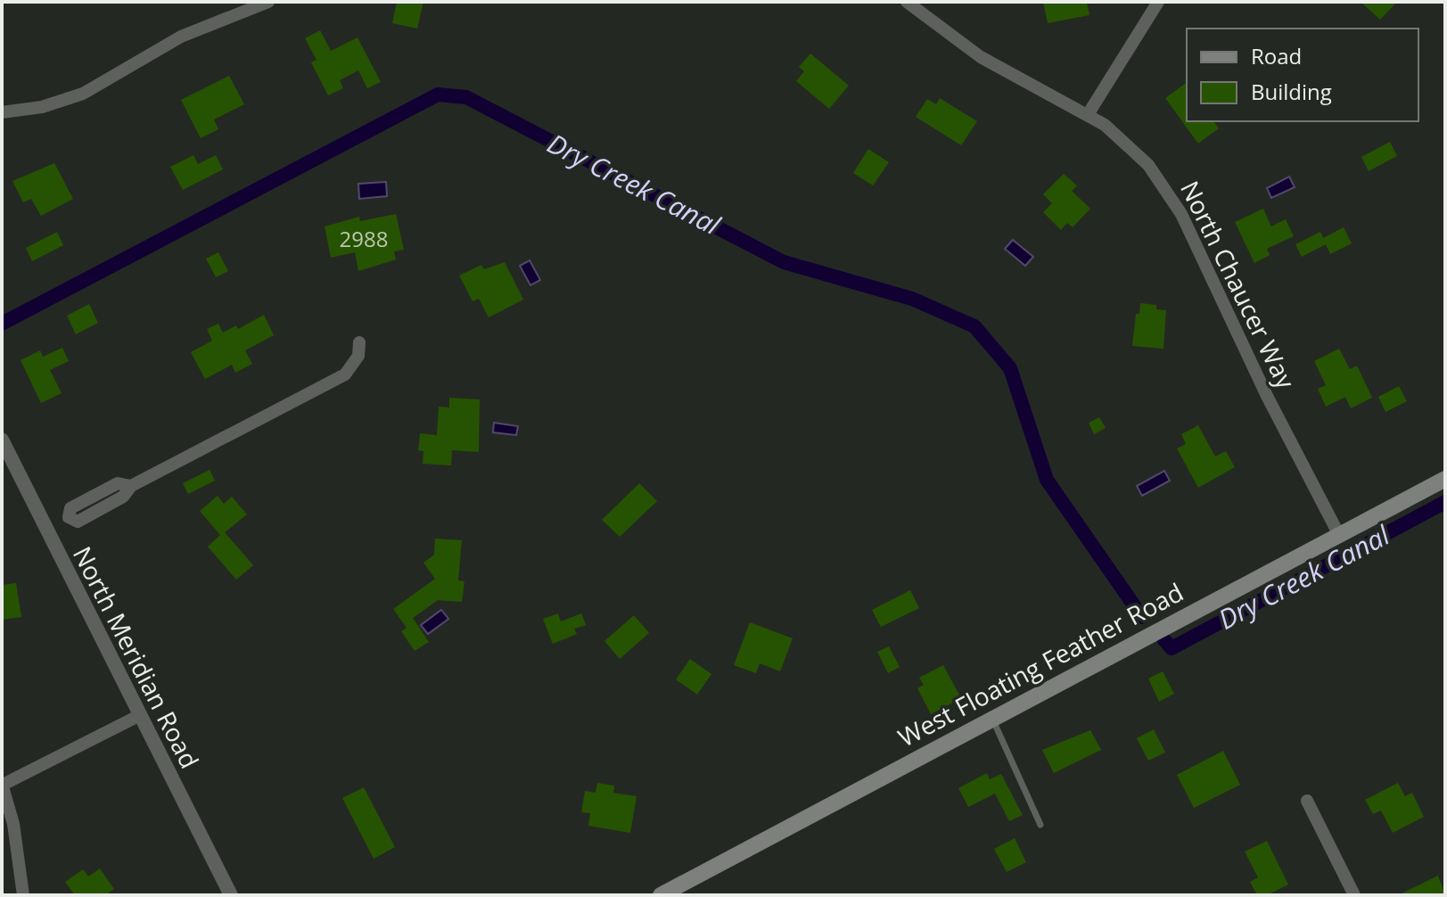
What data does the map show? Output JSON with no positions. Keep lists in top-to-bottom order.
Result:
{
  "streets": {
    "main road": ["West Floating Feather Road"],
    "street": ["North Chaucer Way", "North Meridian Road"]
  },
  "crossings": [
    ["North Chaucer Way", "West Floating Feather Road"]
  ],
  "water": ["Dry Creek Canal"],
  "house_numbers": ["2988"],
  "legend": ["Road", "Building"]
}
